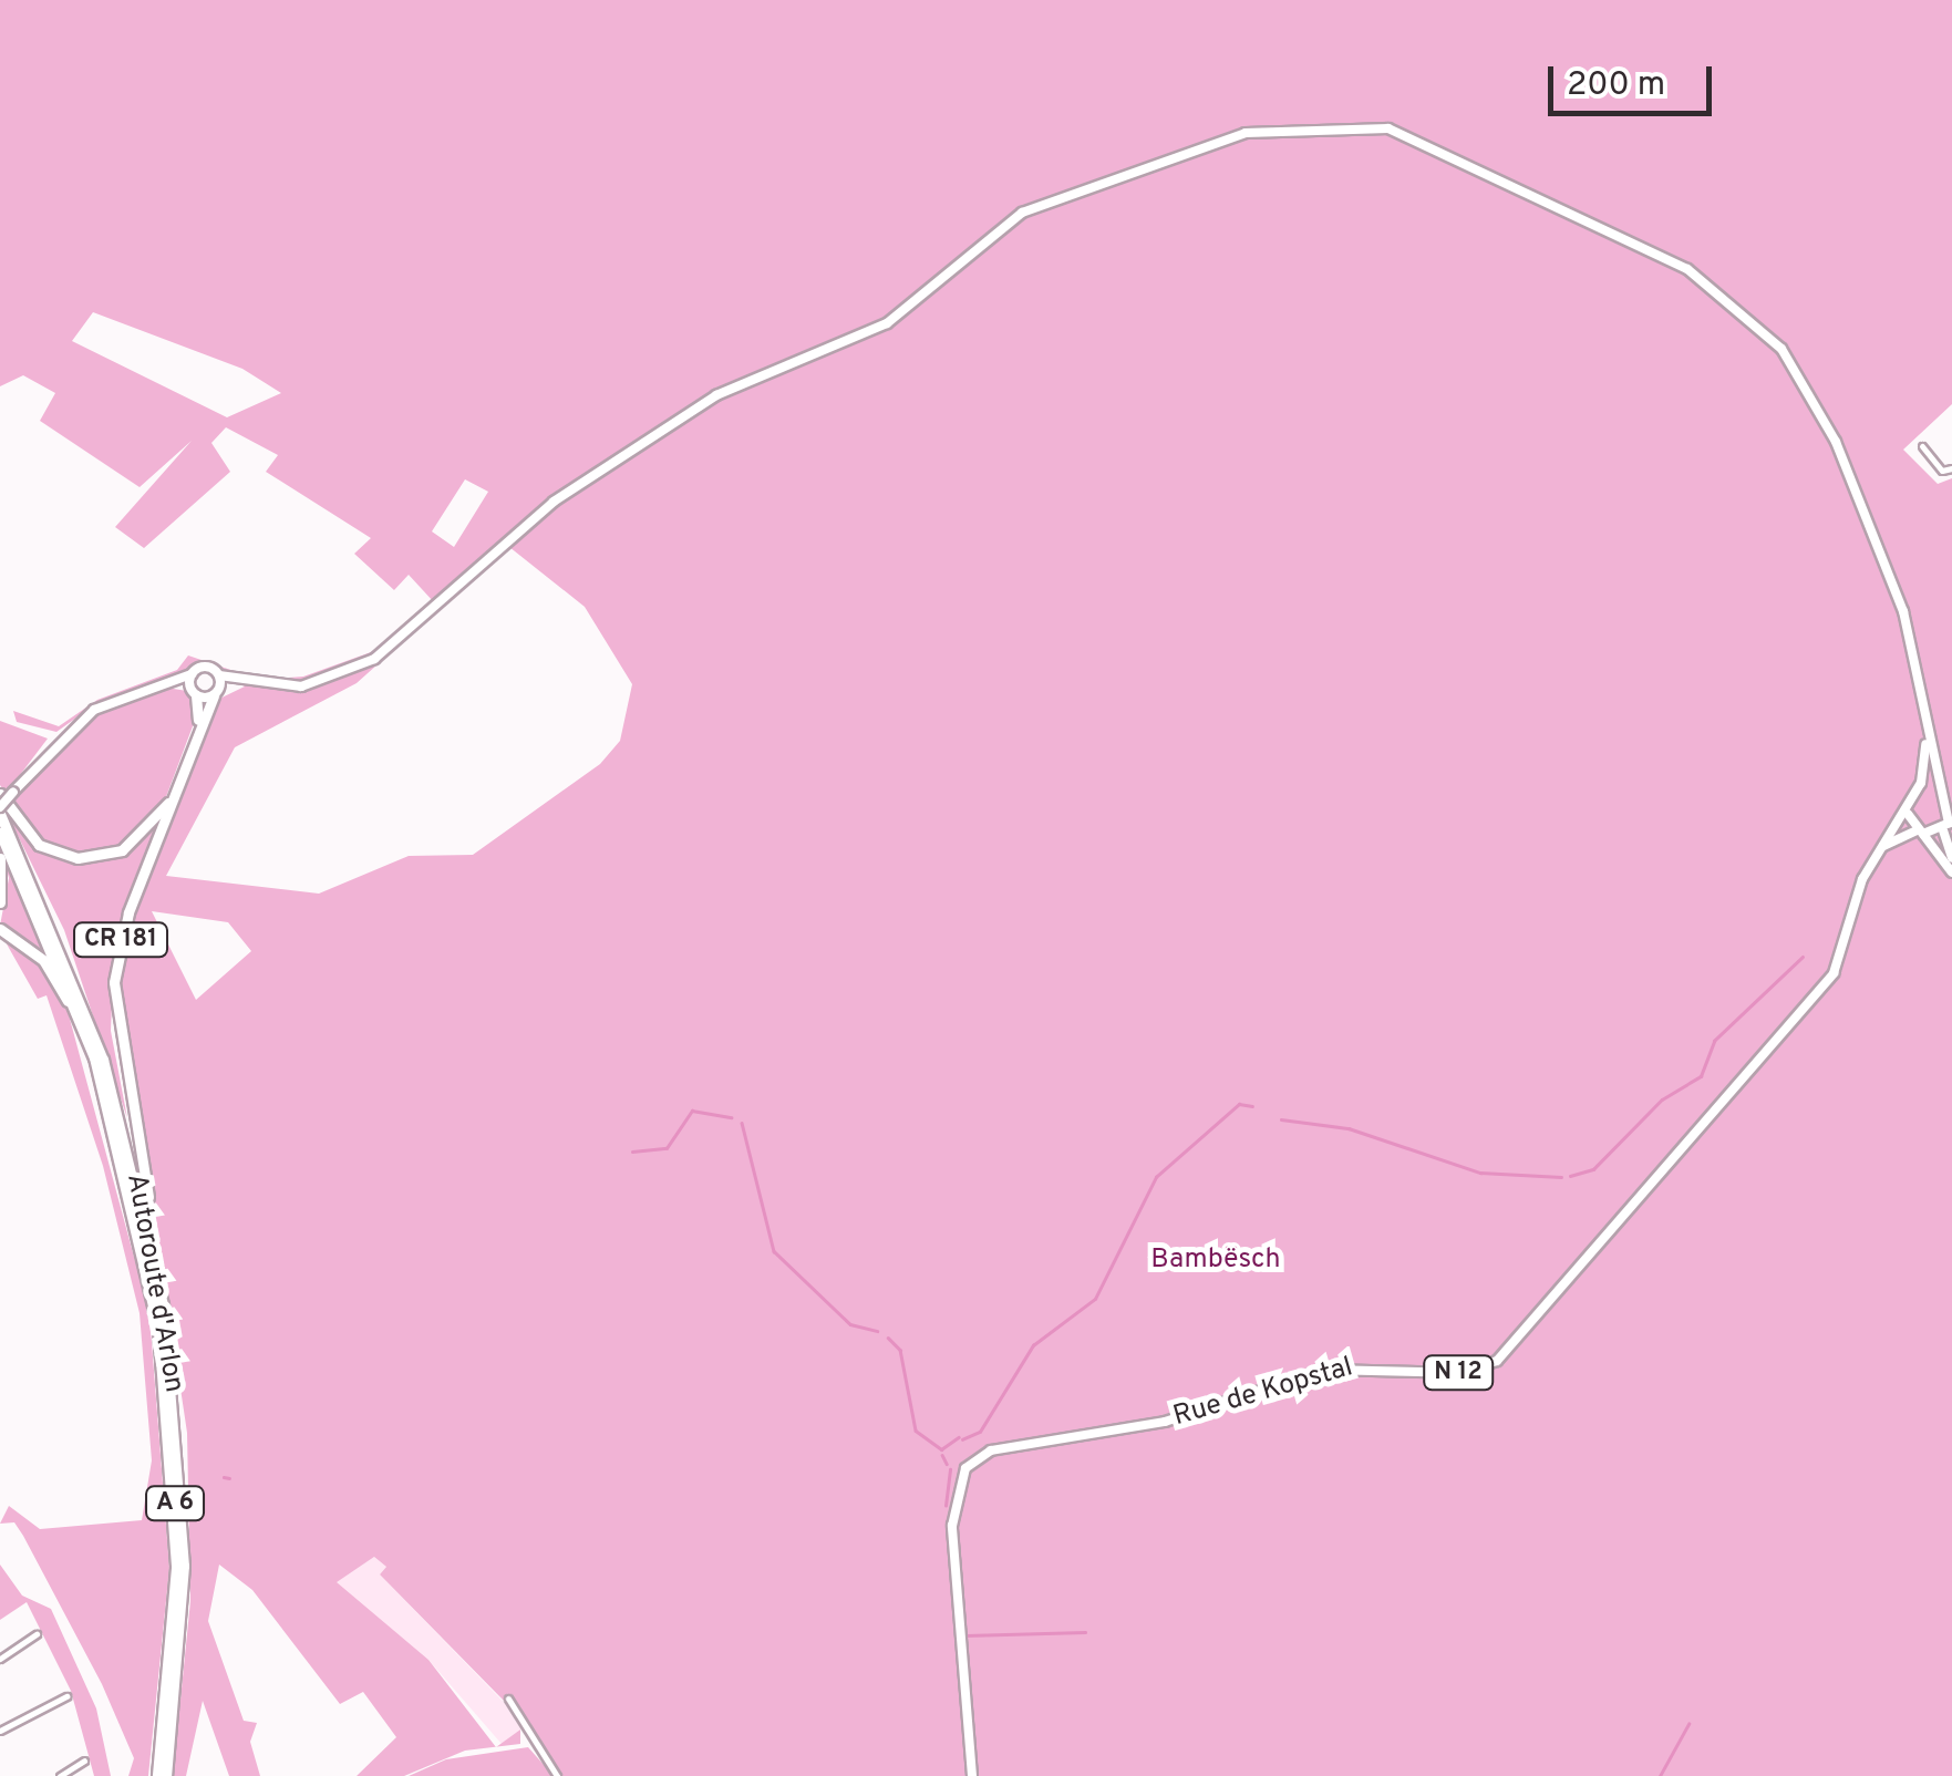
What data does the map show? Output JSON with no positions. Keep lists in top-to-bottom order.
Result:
{
  "streets": {
    "highway": ["CR 181", "Autoroute d'Arlon", "A 6"],
    "main road": ["N 12", "Rue de Kopstal"]
  },
  "crossings": [
    ["CR 181", "Autoroute d'Arlon"],
    ["Autoroute d'Arlon", "A 6"]
  ],
  "parks": ["Bambësch"],
  "scale_bar": "200 m"
}
